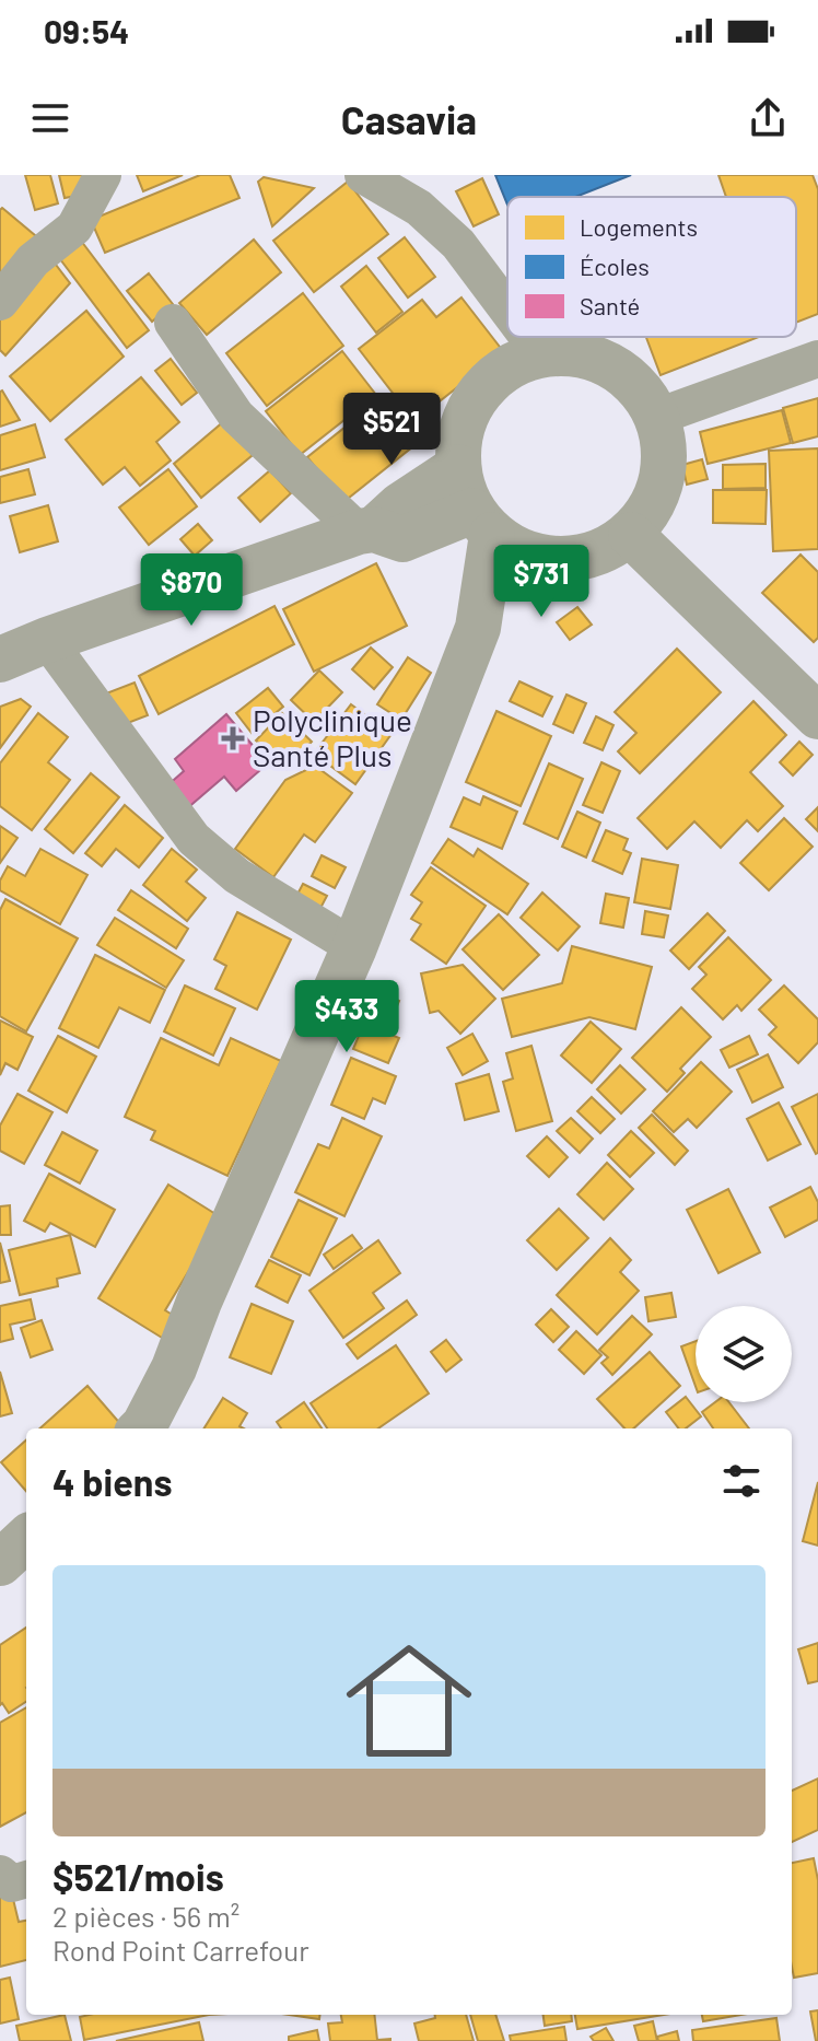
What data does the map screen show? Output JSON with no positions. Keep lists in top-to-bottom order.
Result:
{
  "places": {
    "health": ["Polyclinique Santé Plus"]
  },
  "legend": ["Logements", "Écoles", "Santé"],
  "page": {
    "status": "09:54",
    "header": "Casavia",
    "price": [
      "$521",
      "$731",
      "$870",
      "$433"
    ],
    "heading": "4 biens",
    "list": [
      {
        "name": "$521/mois",
        "note": "2 pièces · 56 m² · Rond Point Carrefour"
      }
    ]
  }
}
